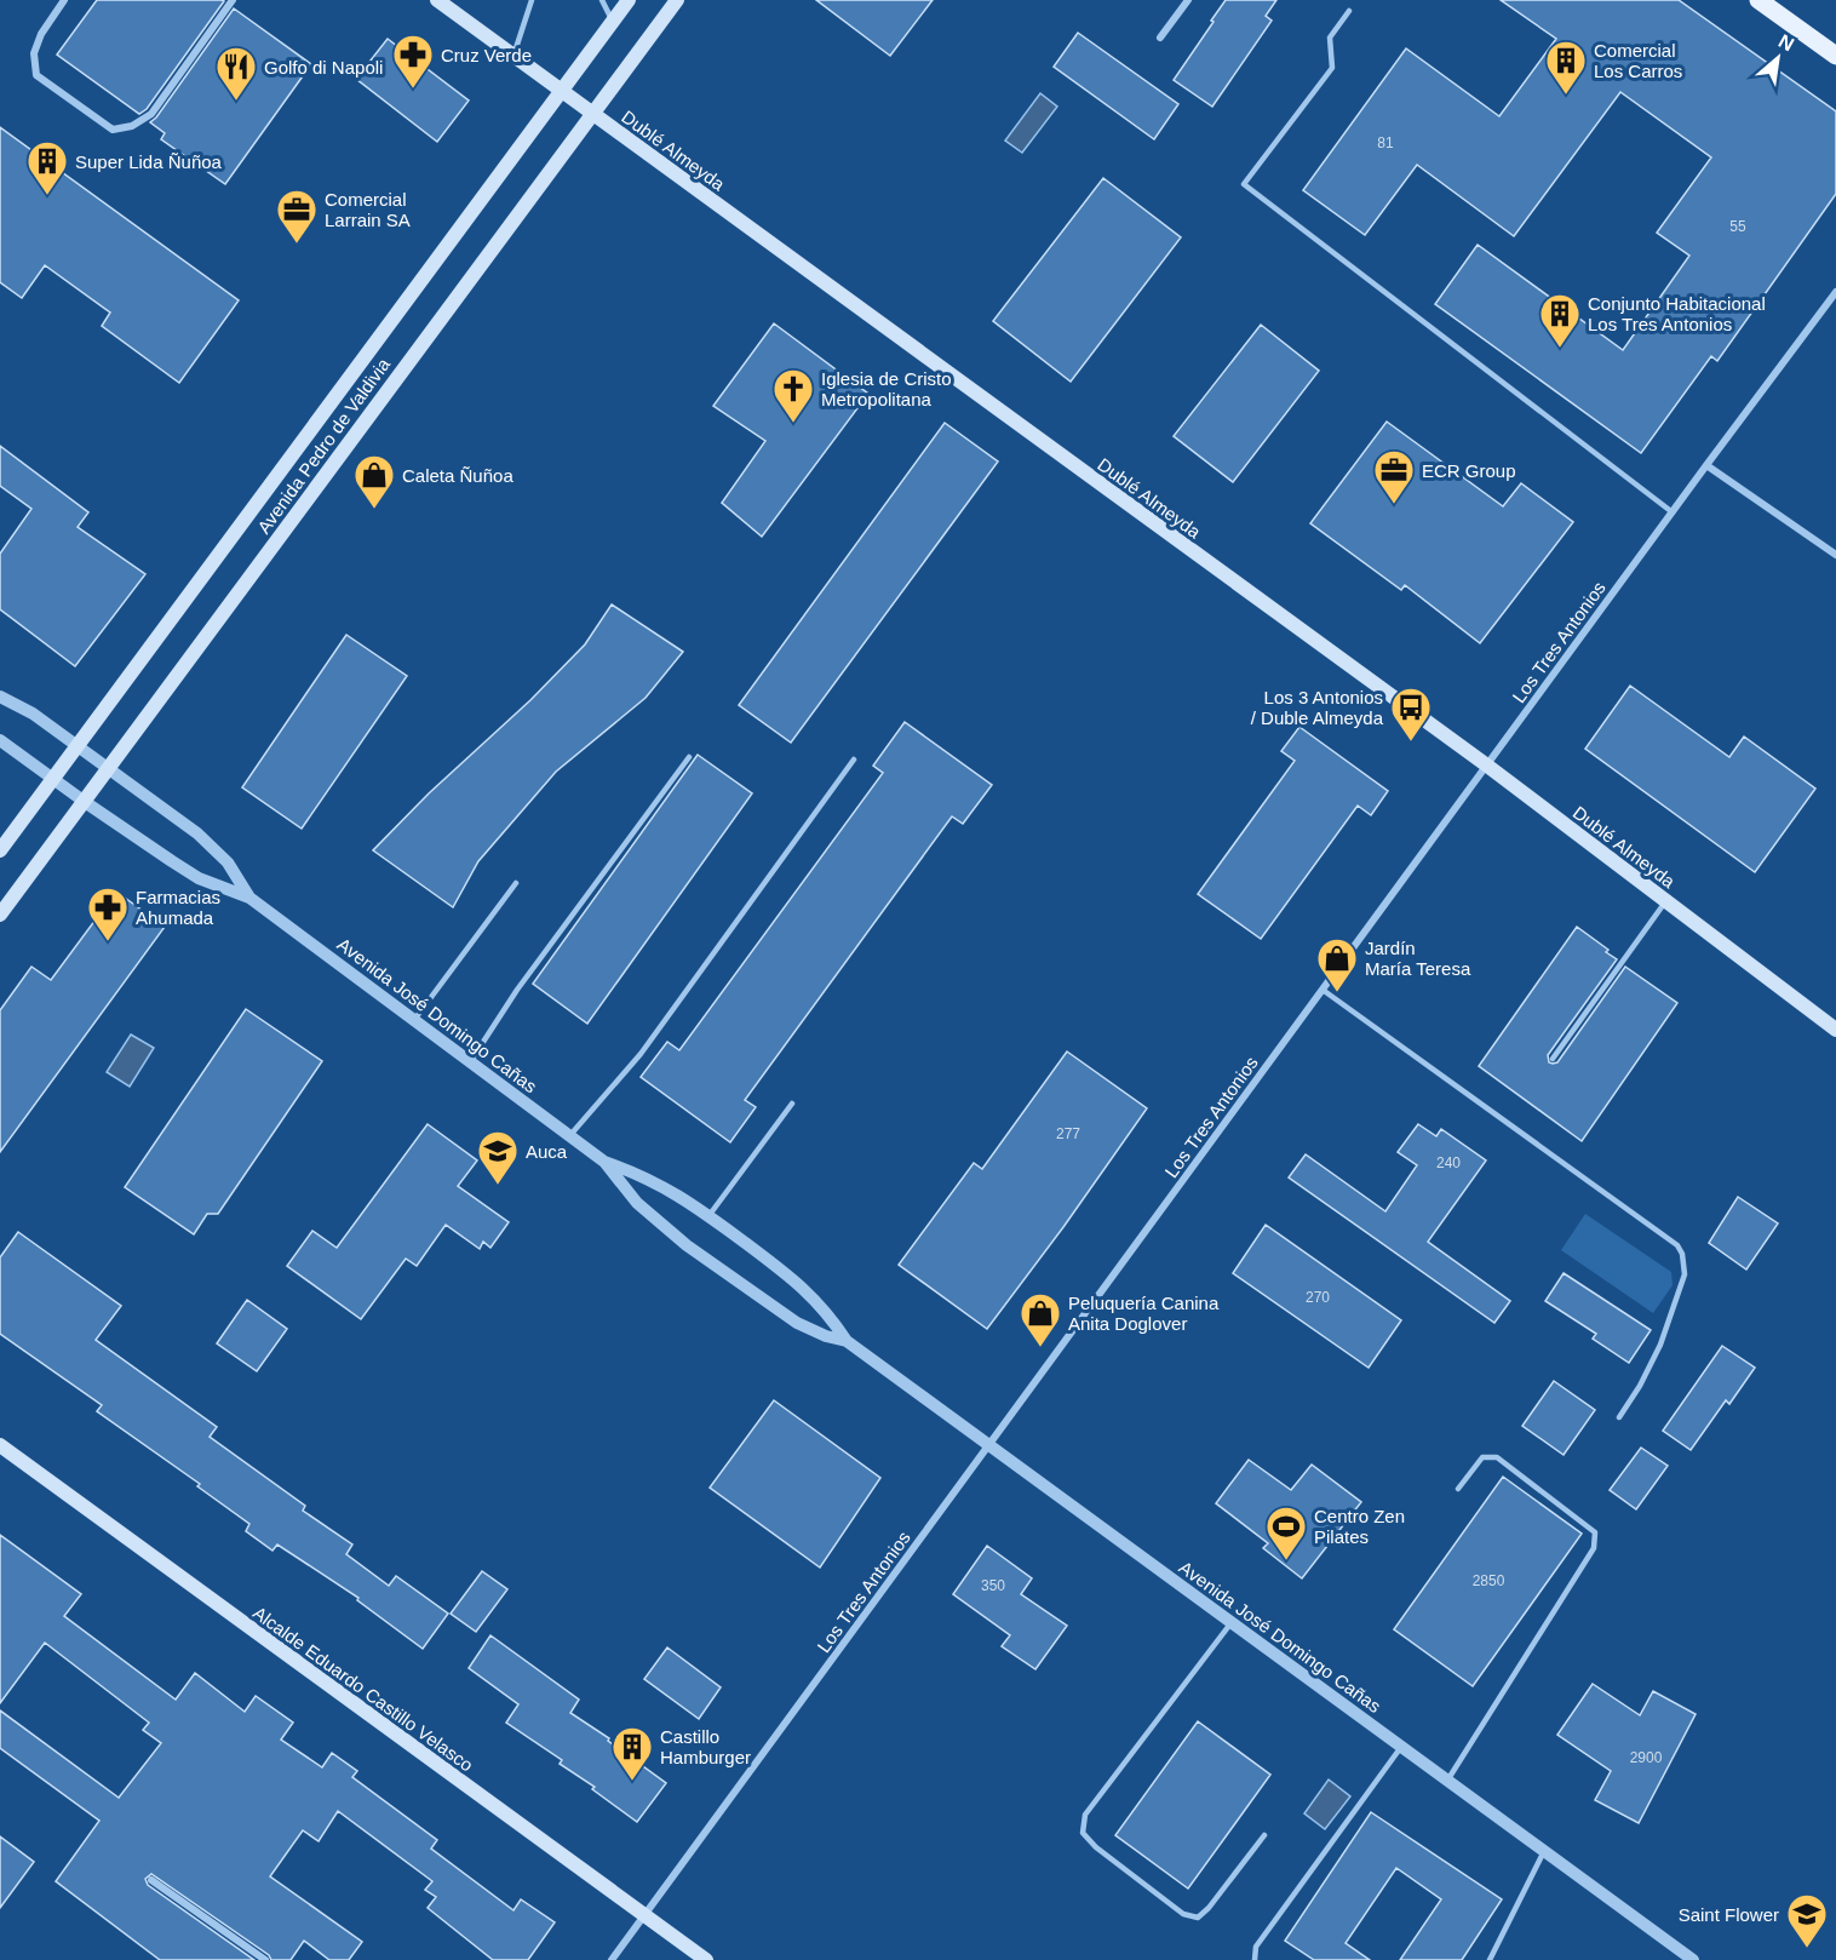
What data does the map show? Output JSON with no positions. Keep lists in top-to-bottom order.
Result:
{
  "streets": {
    "main road": ["Dublé Almeyda", "Avenida Pedro de Valdivia", "Alcalde Eduardo Castillo Velasco"],
    "street": ["Los Tres Antonios", "Avenida José Domingo Cañas"]
  },
  "crossings": [
    ["Dublé Almeyda", "Avenida Pedro de Valdivia"],
    ["Dublé Almeyda", "Los Tres Antonios"],
    ["Avenida Pedro de Valdivia", "Avenida José Domingo Cañas"],
    ["Los Tres Antonios", "Avenida José Domingo Cañas"],
    ["Los Tres Antonios", "Alcalde Eduardo Castillo Velasco"]
  ],
  "places": {
    "pharmacy": ["Cruz Verde", "Farmacias Ahumada"],
    "building": [
      "Comercial Los Carros",
      "Super Lida Ñuñoa",
      "Conjunto Habitacional Los Tres Antonios",
      "Castillo Hamburger"
    ],
    "restaurant": ["Golfo di Napoli"],
    "office": ["Comercial Larrain SA", "ECR Group"],
    "church": ["Iglesia de Cristo Metropolitana"],
    "shop": ["Caleta Ñuñoa", "Jardín María Teresa", "Peluquería Canina Anita Doglover"],
    "bus stop": ["Los 3 Antonios / Duble Almeyda"],
    "school or university": ["Auca", "Saint Flower"],
    "sports": ["Centro Zen Pilates"]
  },
  "house_numbers": [
    "81",
    "55",
    "277",
    "240",
    "270",
    "2850",
    "350",
    "2900"
  ],
  "north": "top right"
}
